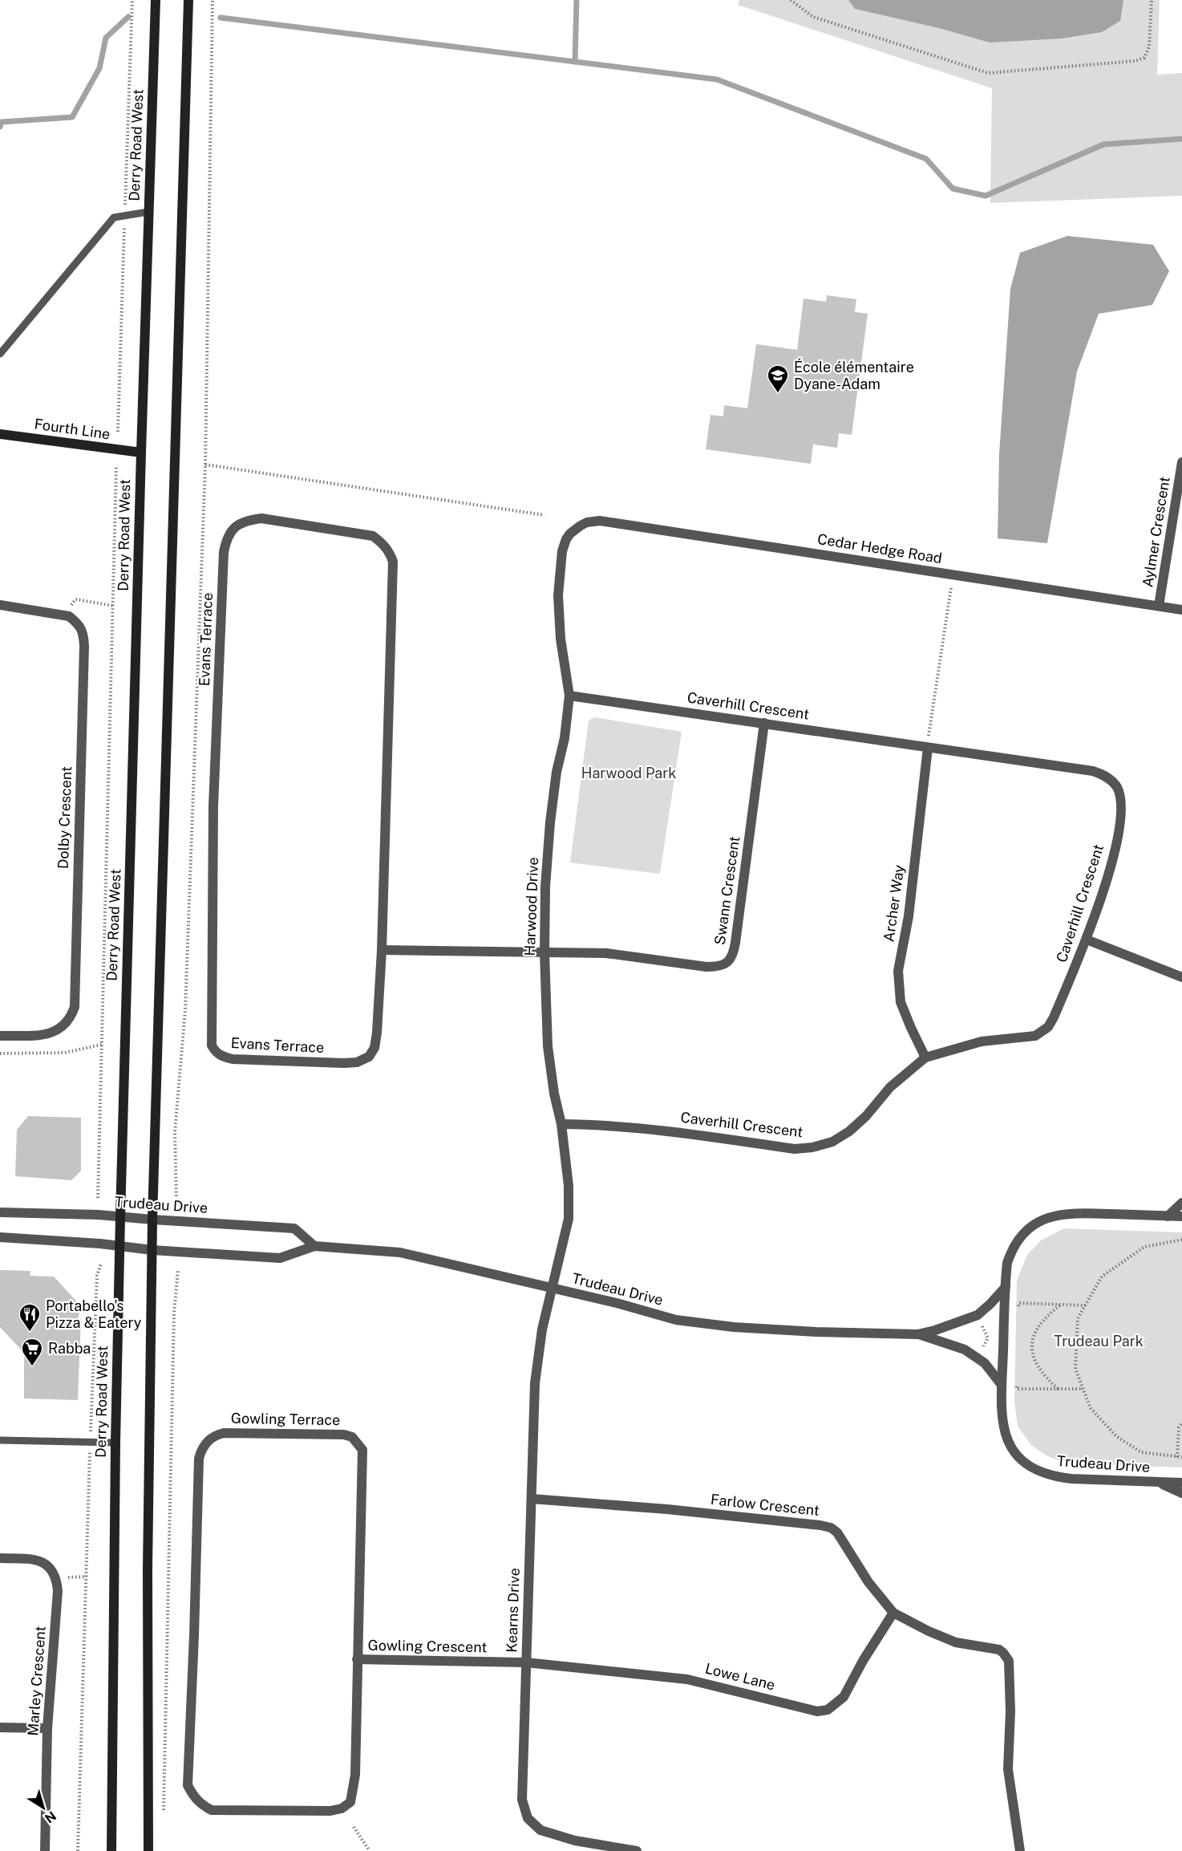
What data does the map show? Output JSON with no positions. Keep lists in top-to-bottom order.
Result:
{
  "streets": {
    "main road": ["Derry Road West", "Fourth Line"],
    "street": [
      "Aylmer Crescent",
      "Cedar Hedge Road",
      "Evans Terrace",
      "Caverhill Crescent",
      "Dolby Crescent",
      "Swann Crescent",
      "Archer Way",
      "Harwood Drive",
      "Trudeau Drive",
      "Gowling Terrace",
      "Farlow Crescent",
      "Kearns Drive",
      "Gowling Crescent",
      "Lowe Lane",
      "Marley Crescent"
    ]
  },
  "crossings": [
    ["Derry Road West", "Fourth Line"],
    ["Derry Road West", "Trudeau Drive"],
    ["Aylmer Crescent", "Cedar Hedge Road"],
    ["Cedar Hedge Road", "Harwood Drive"],
    ["Caverhill Crescent", "Swann Crescent"],
    ["Caverhill Crescent", "Archer Way"],
    ["Caverhill Crescent", "Harwood Drive"],
    ["Swann Crescent", "Harwood Drive"],
    ["Harwood Drive", "Trudeau Drive"],
    ["Harwood Drive", "Kearns Drive"],
    ["Trudeau Drive", "Kearns Drive"],
    ["Gowling Terrace", "Gowling Crescent"],
    ["Farlow Crescent", "Kearns Drive"],
    ["Farlow Crescent", "Lowe Lane"],
    ["Kearns Drive", "Gowling Crescent"],
    ["Kearns Drive", "Lowe Lane"],
    ["Gowling Crescent", "Lowe Lane"]
  ],
  "parks": ["Harwood Park", "Trudeau Park"],
  "places": {
    "school or university": ["École élémentaire Dyane-Adam"],
    "restaurant": ["Portabello's Pizza & Eatery"],
    "supermarket": ["Rabba"]
  },
  "north": "bottom right"
}
